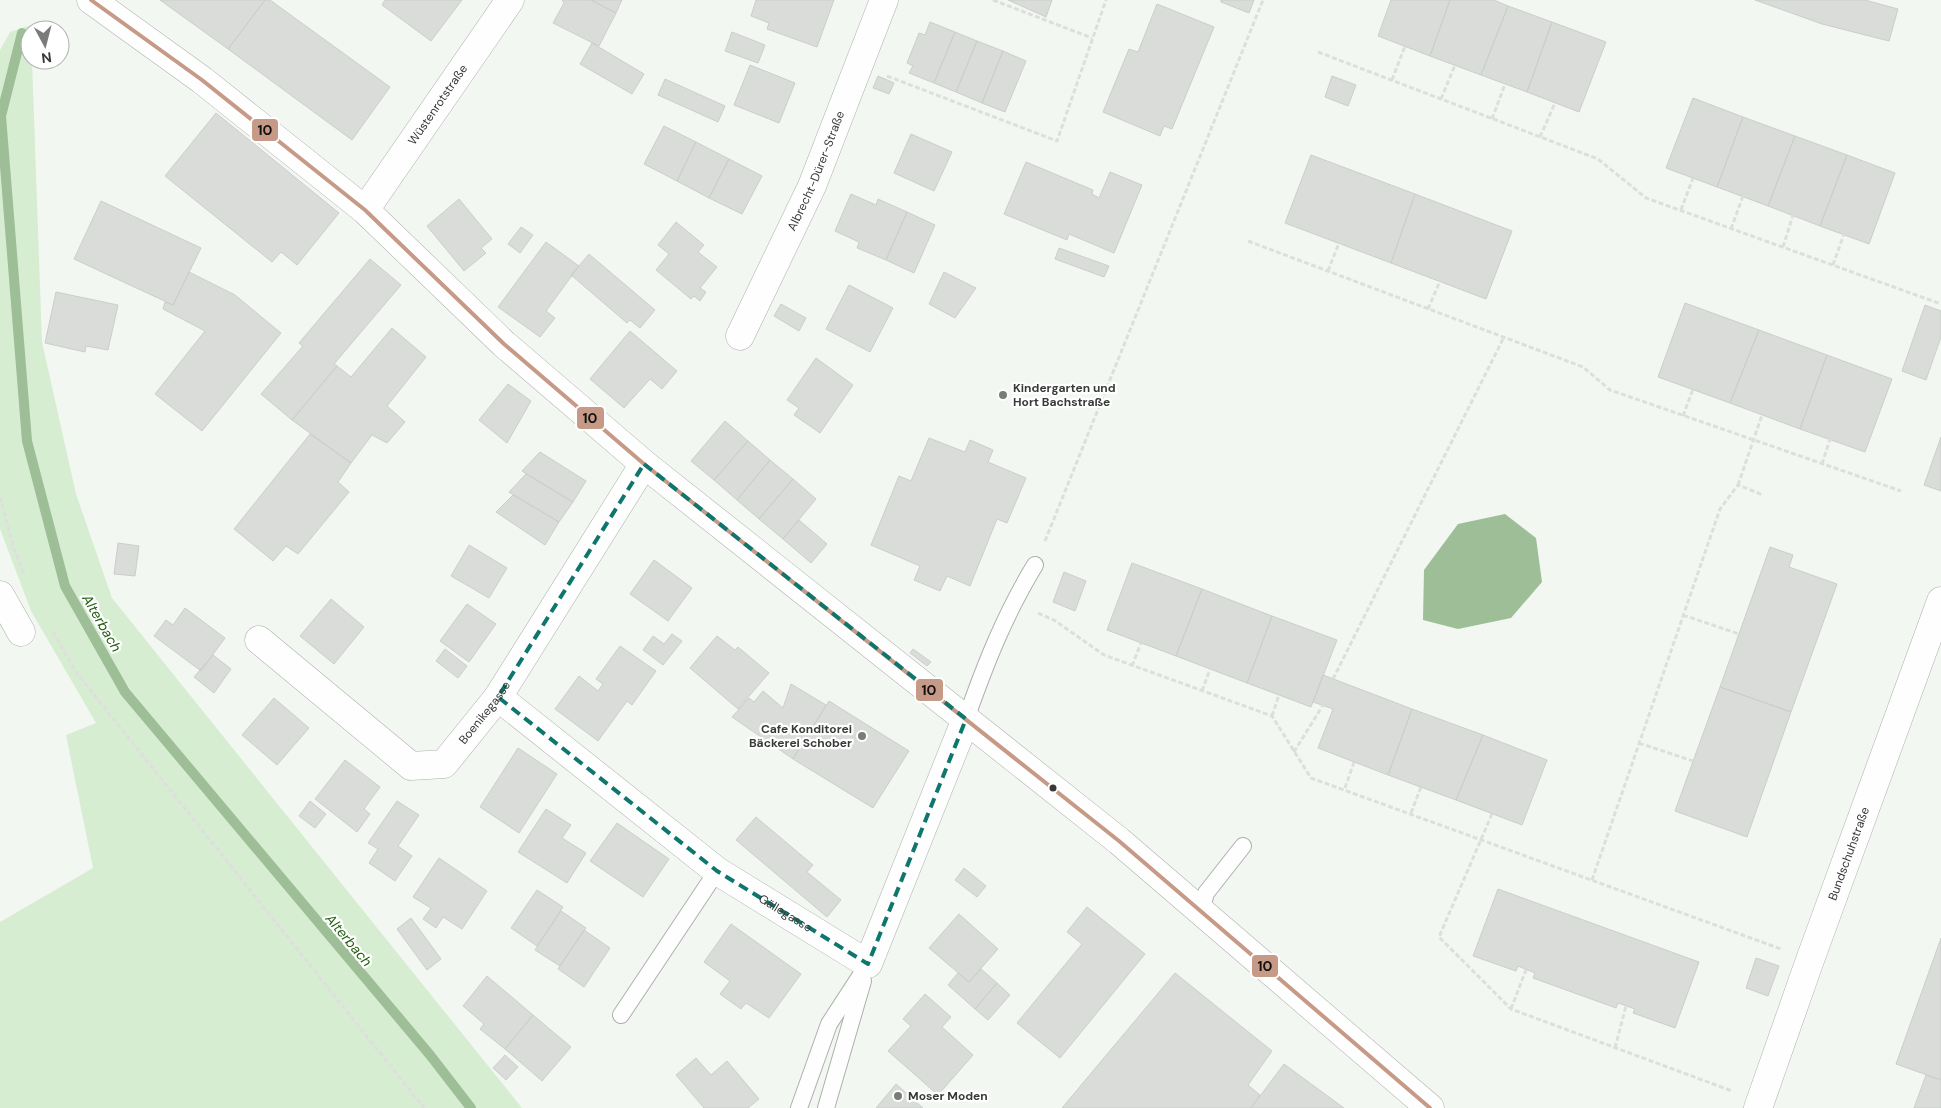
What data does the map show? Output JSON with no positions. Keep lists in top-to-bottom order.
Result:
{
  "streets": {
    "street": [
      "Wüstenrotstraße",
      "Albrecht-Dürer-Straße",
      "Boenikegasse",
      "Bundschuhstraße",
      "Gällegasse"
    ]
  },
  "crossings": [
    ["Boenikegasse", "Gällegasse"]
  ],
  "water": ["Alterbach"],
  "places": ["Kindergarten und Hort Bachstraße", "Cafe Konditorei Bäckerei Schober", "Moser Moden"],
  "lines": ["transit line 10"],
  "north": "bottom"
}
